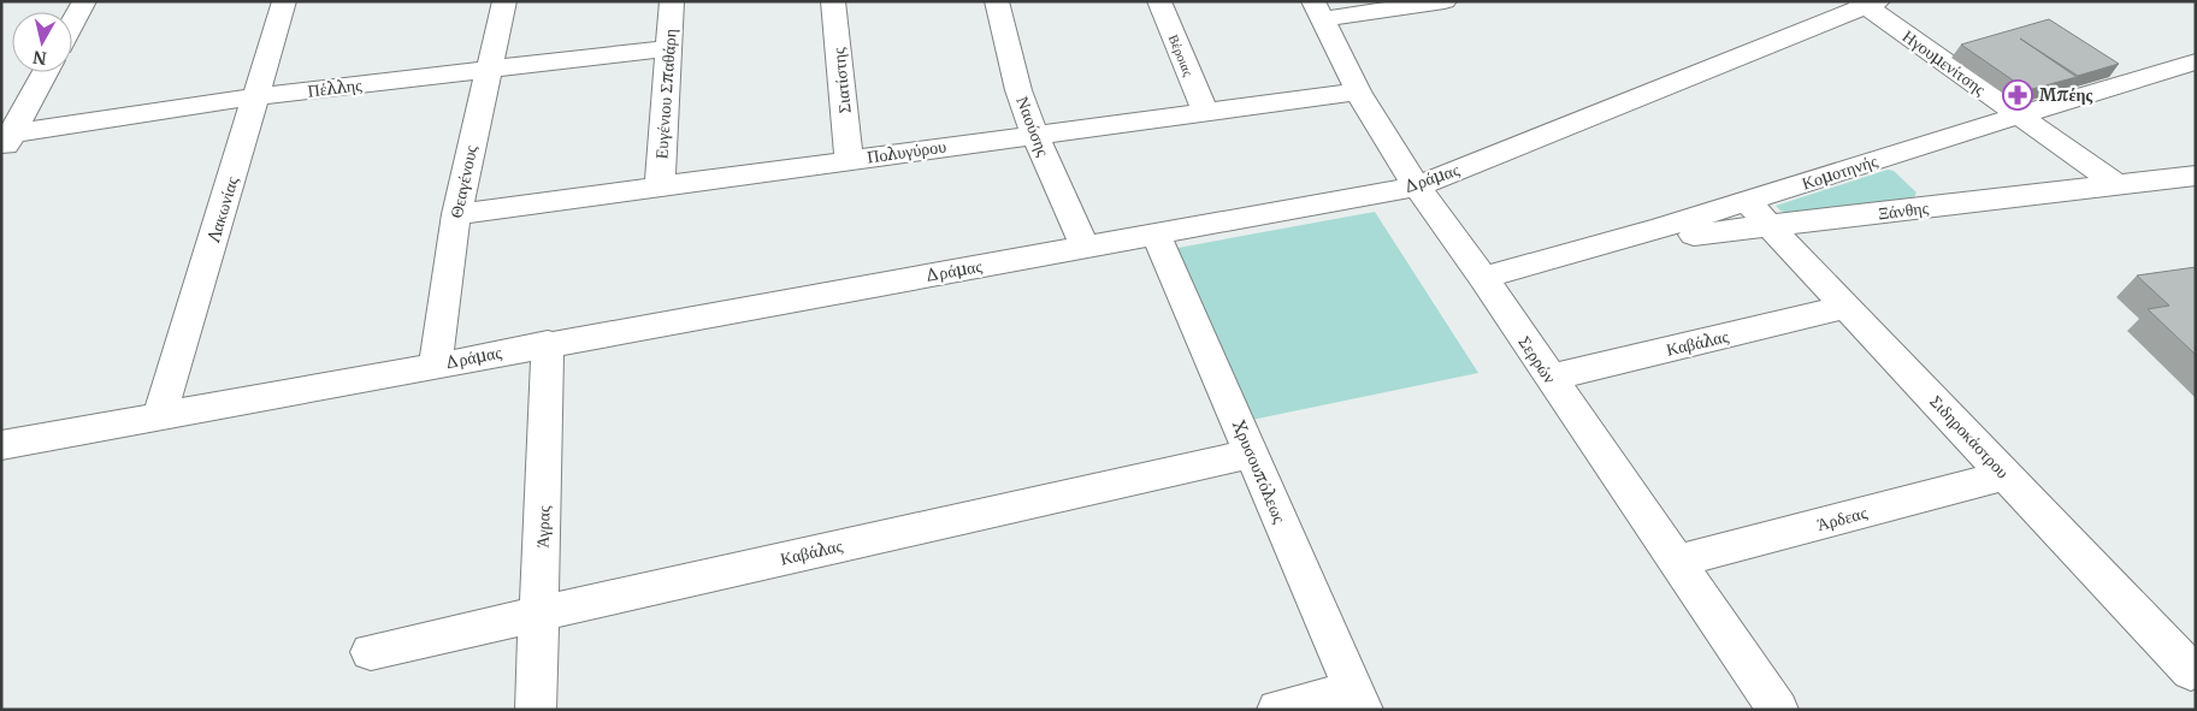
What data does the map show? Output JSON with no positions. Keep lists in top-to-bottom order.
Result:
{
  "streets": {
    "street": [
      "Βέροιας",
      "Ηγουμενίτσης",
      "Σιατίστης",
      "Πέλλης",
      "Ευγένιου Σπαθάρη",
      "Ναούσης",
      "Πολυγύρου",
      "Κομοτηνής",
      "Δράμας",
      "Θεαγένους",
      "Λακωνίας",
      "Ξάνθης",
      "Καβάλας",
      "Σερρών",
      "Σιδηροκάστρου",
      "Χρυσουπόλεως",
      "Άρδεας",
      "Άγρας"
    ]
  },
  "crossings": [
    ["Βέροιας", "Πολυγύρου"],
    ["Ηγουμενίτσης", "Κομοτηνής"],
    ["Ηγουμενίτσης", "Δράμας"],
    ["Ηγουμενίτσης", "Ξάνθης"],
    ["Σιατίστης", "Πολυγύρου"],
    ["Πέλλης", "Ευγένιου Σπαθάρη"],
    ["Πέλλης", "Θεαγένους"],
    ["Πέλλης", "Λακωνίας"],
    ["Ευγένιου Σπαθάρη", "Πολυγύρου"],
    ["Ναούσης", "Πολυγύρου"],
    ["Ναούσης", "Δράμας"],
    ["Πολυγύρου", "Θεαγένους"],
    ["Πολυγύρου", "Σερρών"],
    ["Κομοτηνής", "Ξάνθης"],
    ["Κομοτηνής", "Σιδηροκάστρου"],
    ["Δράμας", "Θεαγένους"],
    ["Δράμας", "Λακωνίας"],
    ["Δράμας", "Σερρών"],
    ["Δράμας", "Χρυσουπόλεως"],
    ["Δράμας", "Άγρας"],
    ["Ξάνθης", "Σερρών"],
    ["Ξάνθης", "Σιδηροκάστρου"],
    ["Καβάλας", "Σερρών"],
    ["Καβάλας", "Σιδηροκάστρου"],
    ["Καβάλας", "Χρυσουπόλεως"],
    ["Καβάλας", "Άγρας"],
    ["Σερρών", "Άρδεας"],
    ["Σιδηροκάστρου", "Άρδεας"]
  ],
  "places": {
    "pharmacy": ["Μπέης"]
  },
  "north": "bottom"
}
